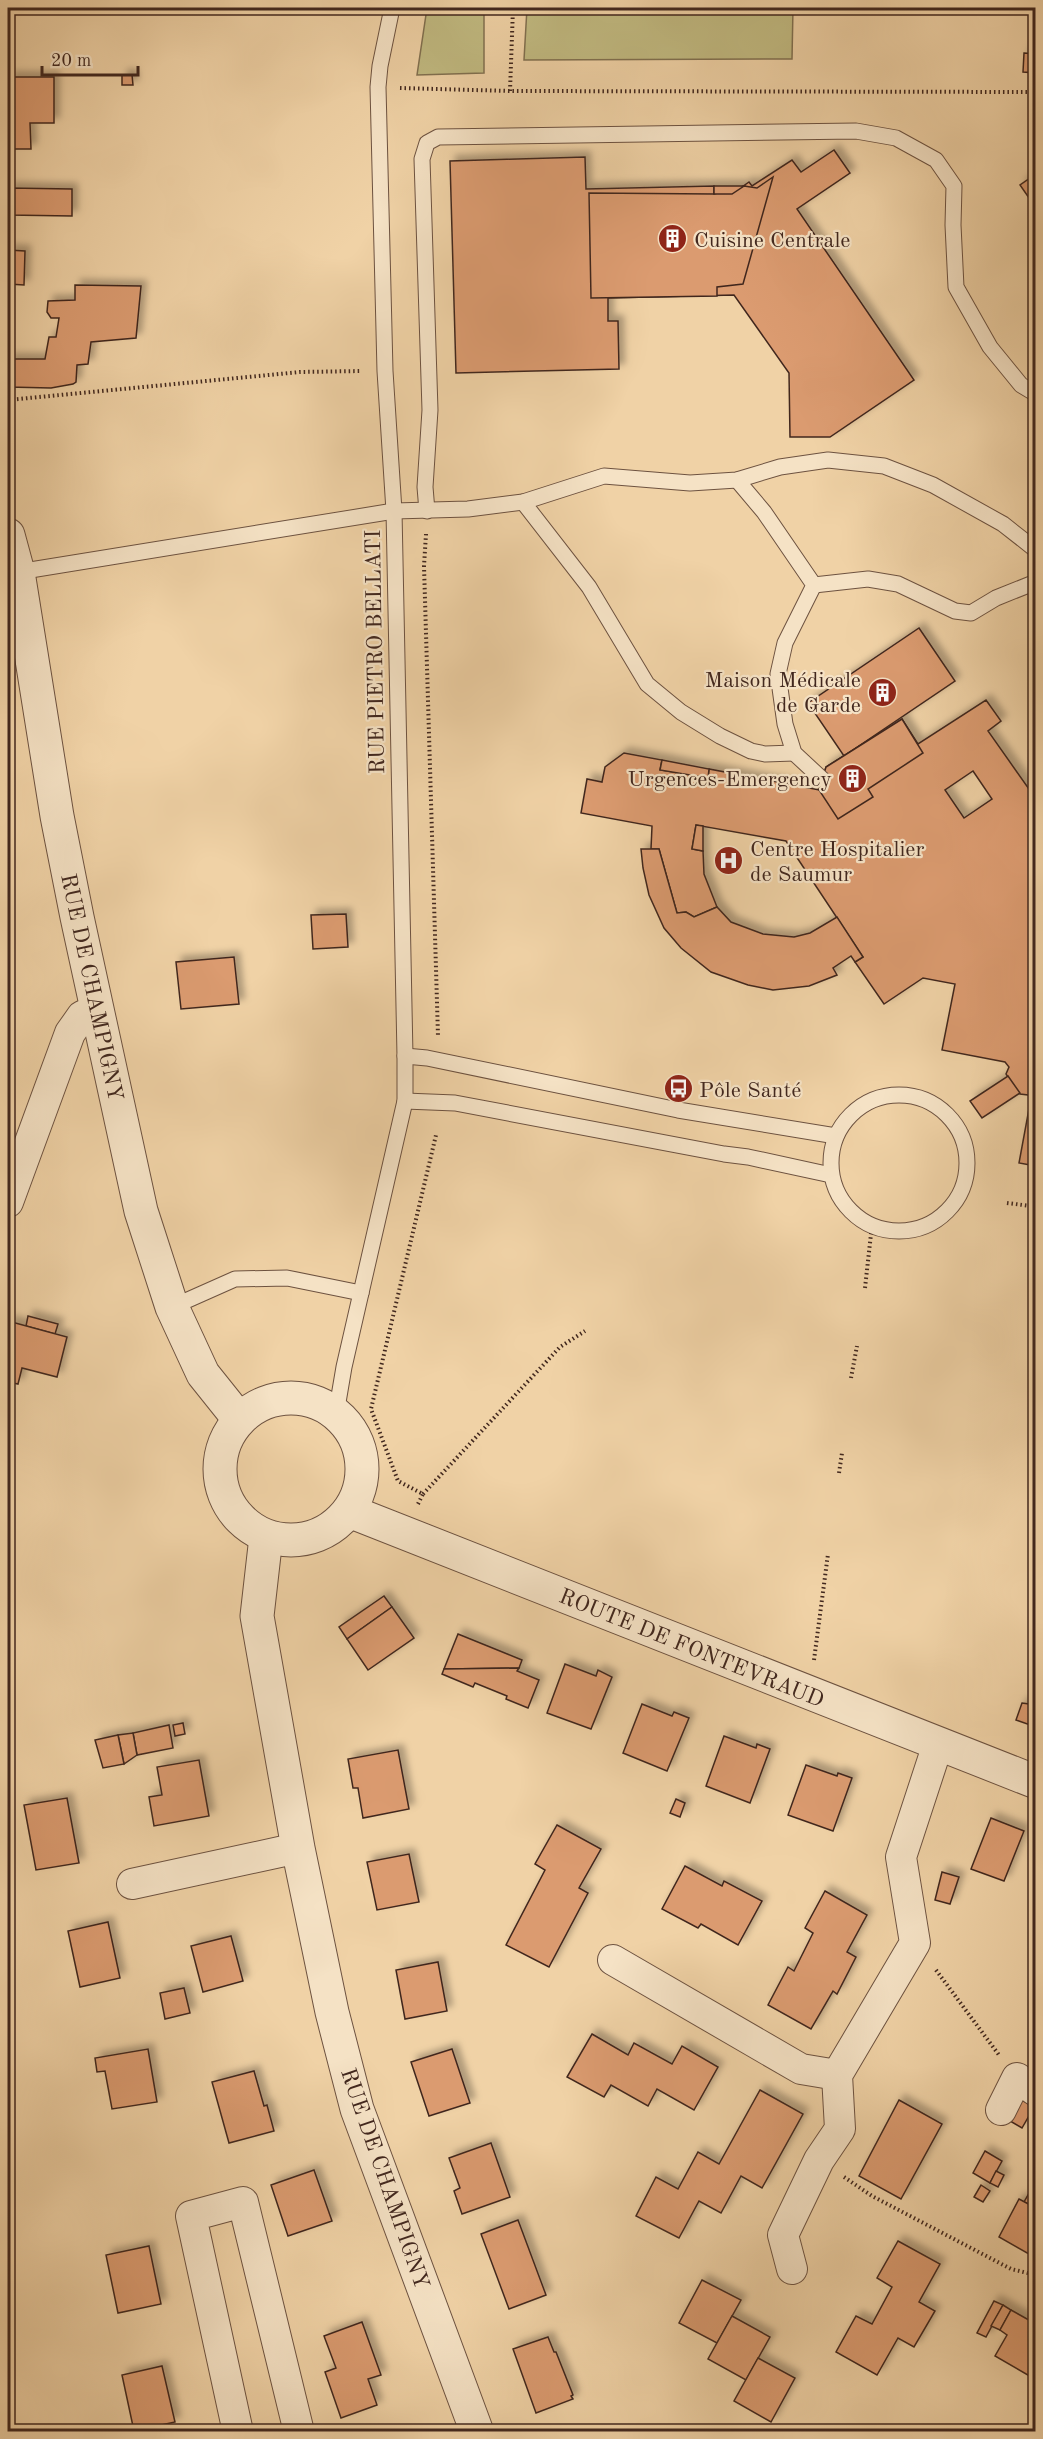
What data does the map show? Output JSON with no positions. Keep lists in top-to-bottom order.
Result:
{
  "streets": {
    "street": ["RUE DE CHAMPIGNY", "ROUTE DE FONTEVRAUD"],
    "lane": ["RUE PIETRO BELLATI"]
  },
  "crossings": [
    ["RUE PIETRO BELLATI", "RUE DE CHAMPIGNY"],
    ["RUE PIETRO BELLATI", "ROUTE DE FONTEVRAUD"],
    ["RUE DE CHAMPIGNY", "ROUTE DE FONTEVRAUD"]
  ],
  "places": {
    "building": ["Cuisine Centrale", "Maison Médicale de Garde", "Urgences-Emergency"],
    "hospital": ["Centre Hospitalier de Saumur"],
    "bus stop": ["Pôle Santé"]
  },
  "scale_bar": "20 m"
}
